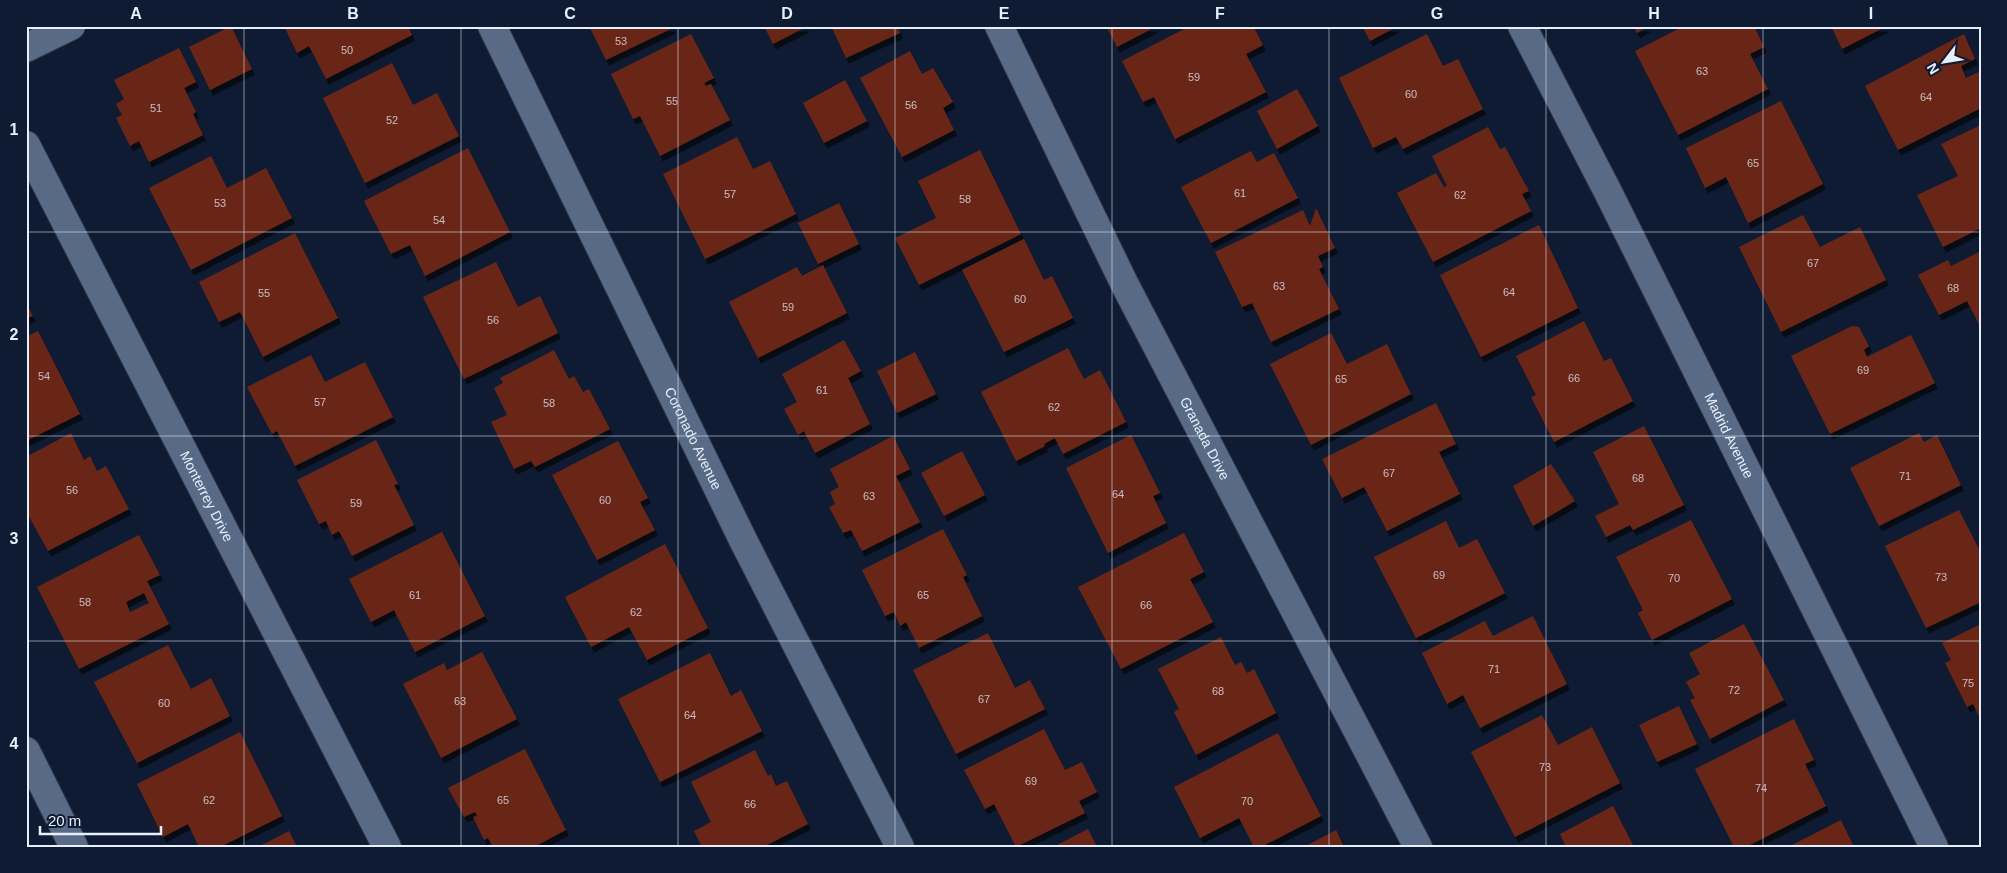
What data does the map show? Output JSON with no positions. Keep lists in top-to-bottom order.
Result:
{
  "streets": {
    "street": [
      "Madrid Avenue",
      "Coronado Avenue",
      "Granada Drive",
      "Monterrey Drive"
    ]
  },
  "house_numbers": [
    "53",
    "50",
    "63",
    "59",
    "60",
    "64",
    "55",
    "56",
    "51",
    "52",
    "65",
    "61",
    "57",
    "62",
    "58",
    "53",
    "54",
    "67",
    "63",
    "68",
    "64",
    "55",
    "60",
    "59",
    "56",
    "69",
    "54",
    "66",
    "65",
    "61",
    "57",
    "58",
    "62",
    "67",
    "71",
    "68",
    "56",
    "64",
    "63",
    "60",
    "59",
    "69",
    "73",
    "70",
    "61",
    "65",
    "58",
    "66",
    "62",
    "71",
    "75",
    "72",
    "68",
    "67",
    "63",
    "60",
    "64",
    "73",
    "69",
    "74",
    "62",
    "65",
    "70",
    "66"
  ],
  "scale_bar": "20 m",
  "north": "bottom left",
  "grid": {
    "columns": [
      "A",
      "B",
      "C",
      "D",
      "E",
      "F",
      "G",
      "H",
      "I"
    ],
    "rows": [
      "1",
      "2",
      "3",
      "4"
    ]
  }
}
